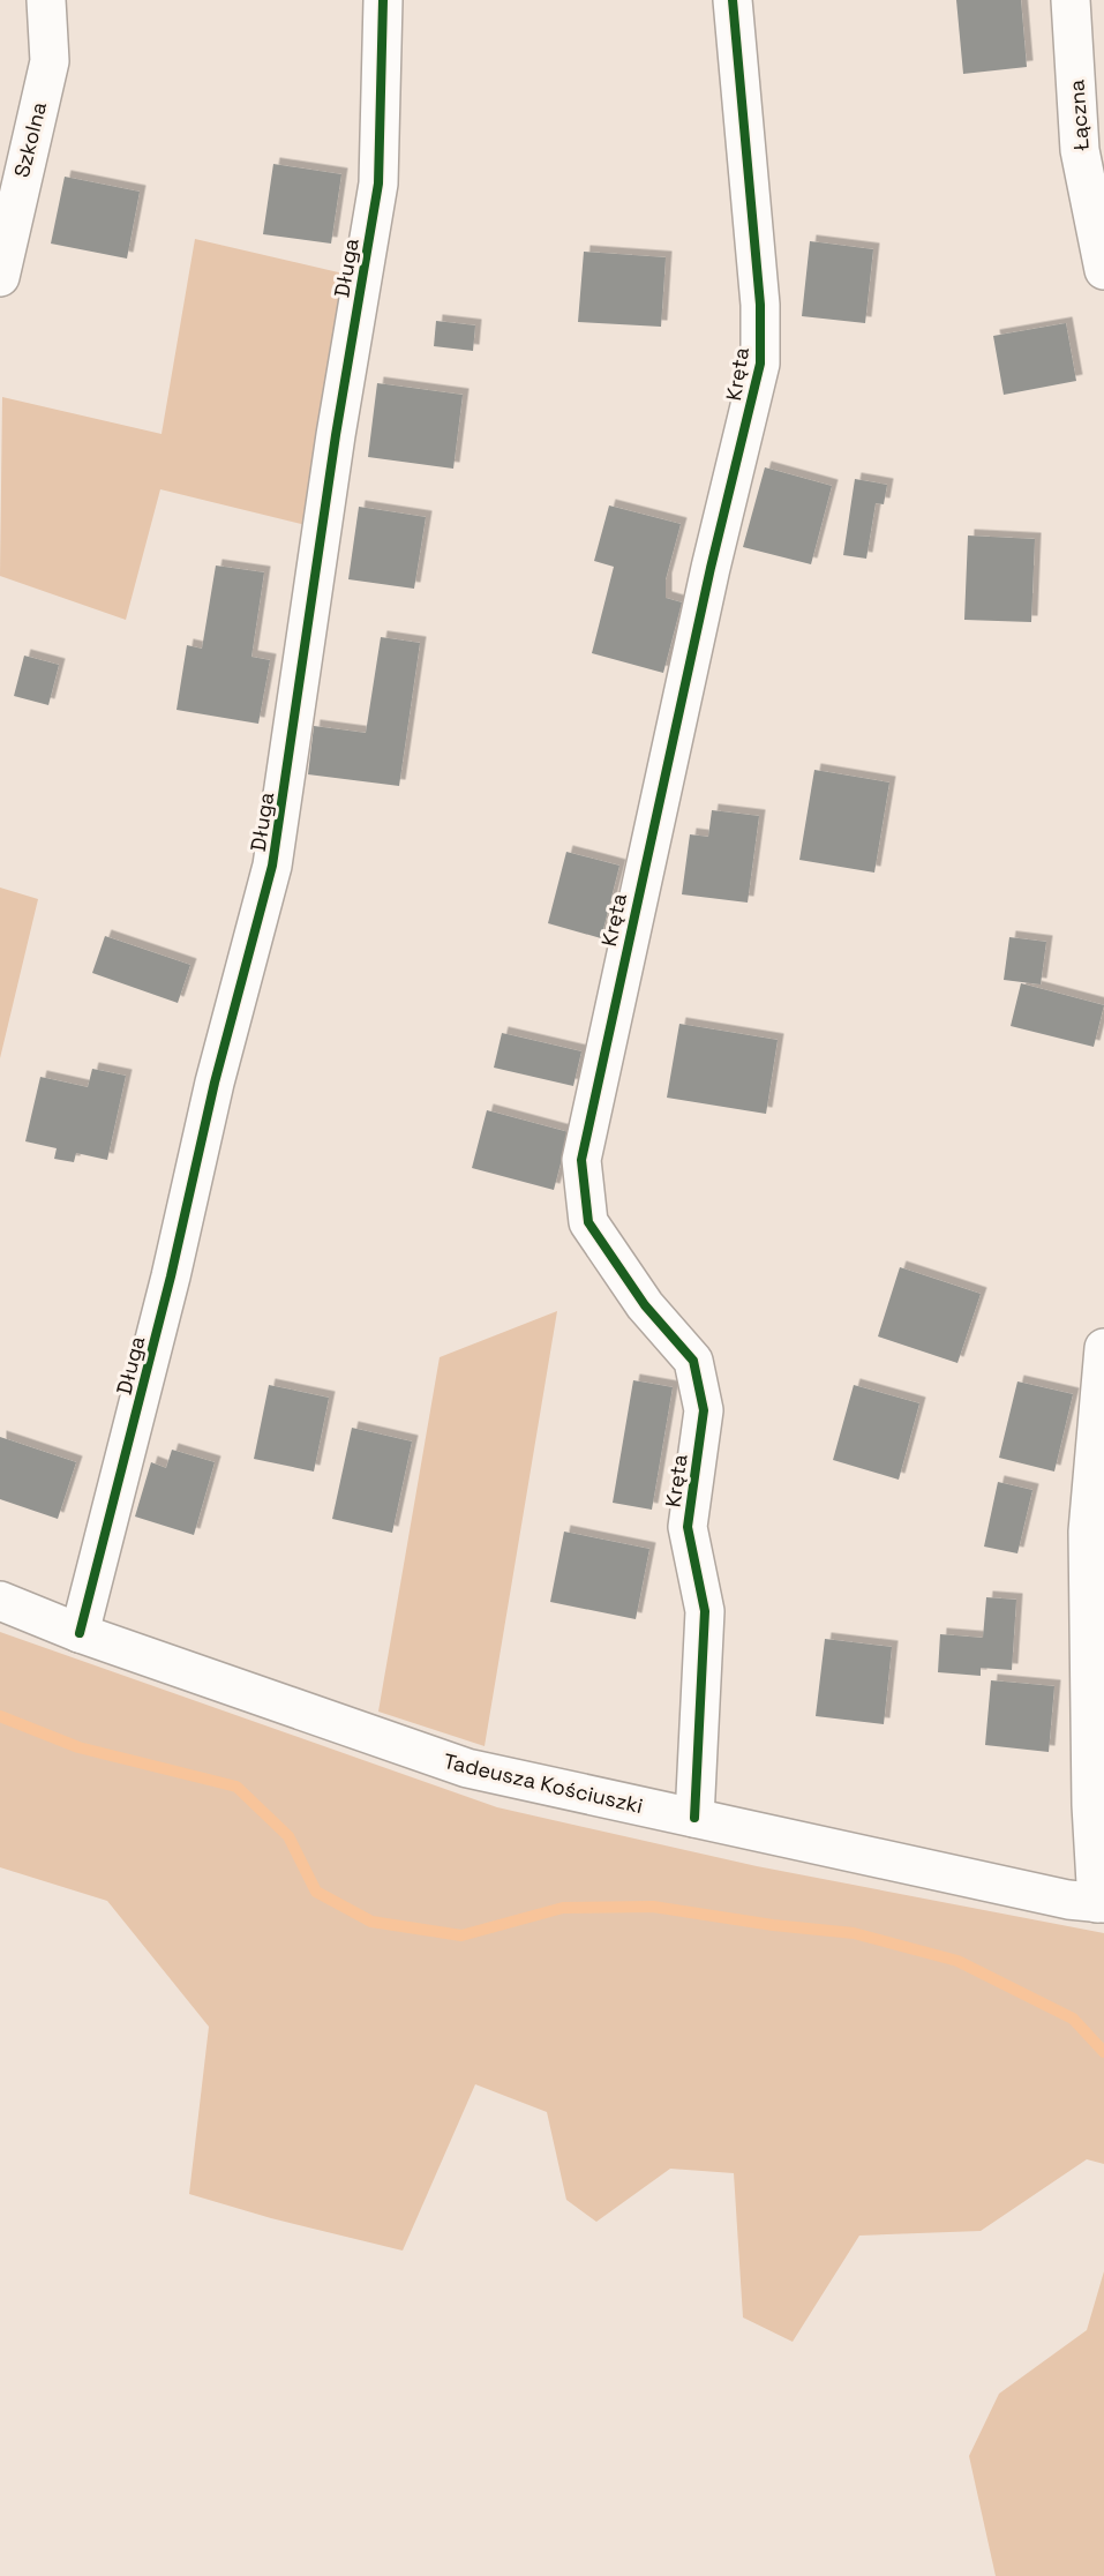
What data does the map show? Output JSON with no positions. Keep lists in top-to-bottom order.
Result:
{
  "streets": {
    "street": [
      "Łączna",
      "Szkolna",
      "Długa",
      "Kręta",
      "Tadeusza Kościuszki"
    ]
  },
  "crossings": [
    ["Długa", "Tadeusza Kościuszki"],
    ["Kręta", "Tadeusza Kościuszki"]
  ]
}
